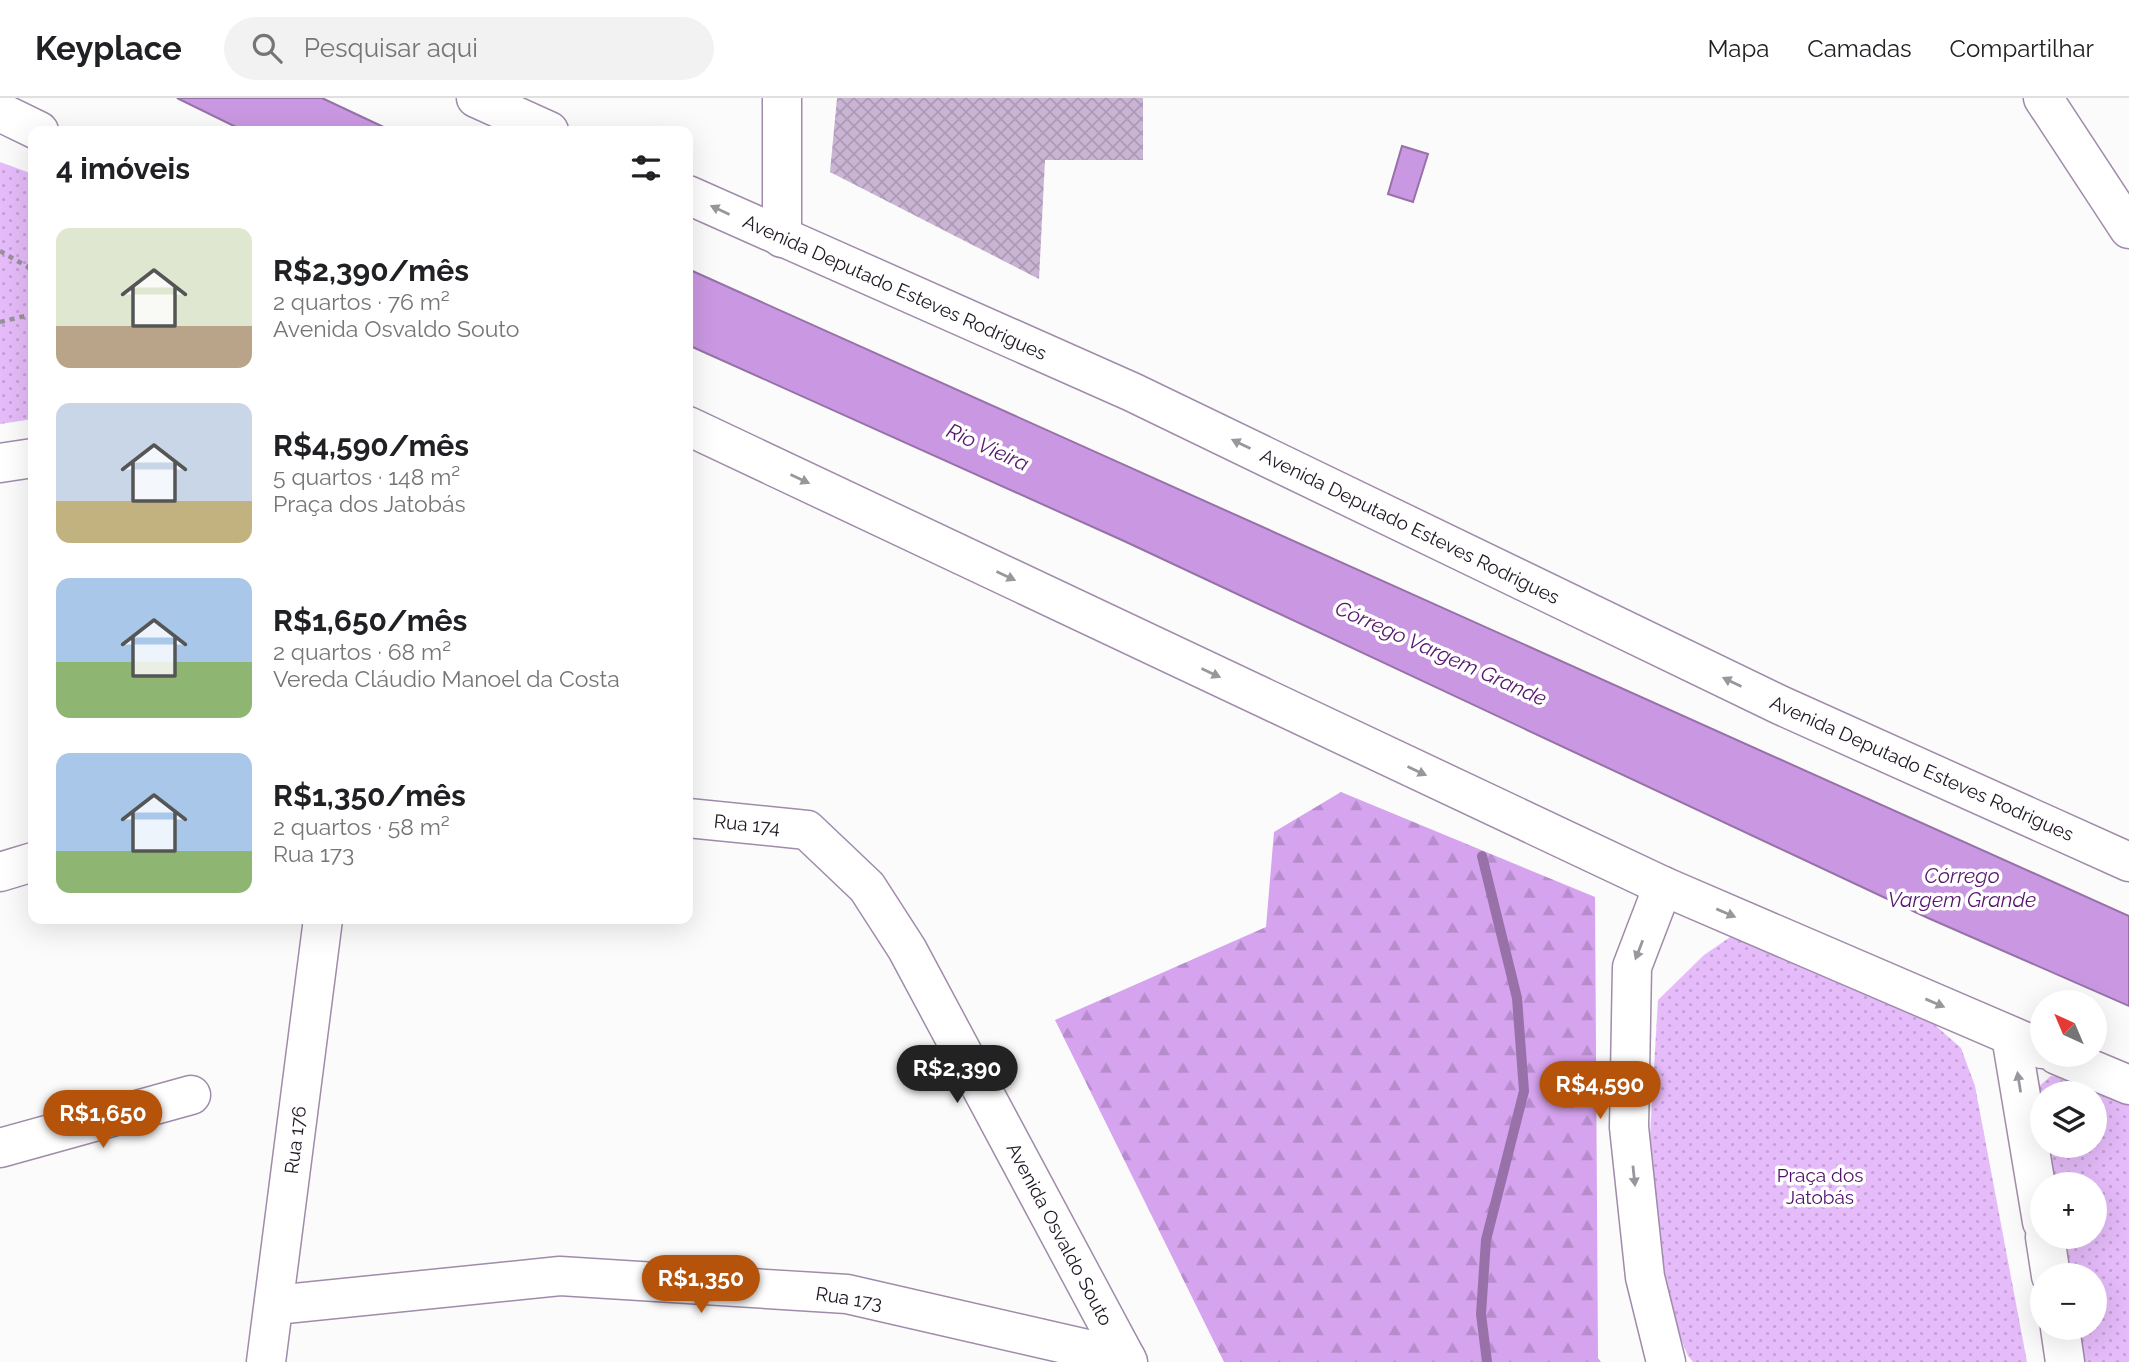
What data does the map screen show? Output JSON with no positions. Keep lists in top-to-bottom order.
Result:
{
  "streets": {
    "street": [
      "Avenida Deputado Esteves Rodrigues",
      "Rua 174",
      "Rua 176",
      "Avenida Osvaldo Souto",
      "Rua 173"
    ]
  },
  "crossings": [
    ["Rua 174", "Avenida Osvaldo Souto"],
    ["Rua 176", "Rua 173"],
    ["Avenida Osvaldo Souto", "Rua 173"]
  ],
  "water": ["Rio Vieira", "Córrego Vargem Grande"],
  "parks": ["Praça dos Jatobás"],
  "north": "top left",
  "page": {
    "header": "Keyplace",
    "search": "Pesquisar aqui",
    "nav": ["Mapa", "Camadas", "Compartilhar"],
    "heading": "4 imóveis",
    "list": [
      {
        "name": "R$2,390/mês",
        "note": "2 quartos · 76 m² · Avenida Osvaldo Souto"
      },
      {
        "name": "R$4,590/mês",
        "note": "5 quartos · 148 m² · Praça dos Jatobás"
      },
      {
        "name": "R$1,650/mês",
        "note": "2 quartos · 68 m² · Vereda Cláudio Manoel da Costa"
      },
      {
        "name": "R$1,350/mês",
        "note": "2 quartos · 58 m² · Rua 173"
      }
    ],
    "map_buttons": ["+", "−"],
    "price": [
      "R$2,390",
      "R$4,590",
      "R$1,650",
      "R$1,350"
    ]
  }
}
